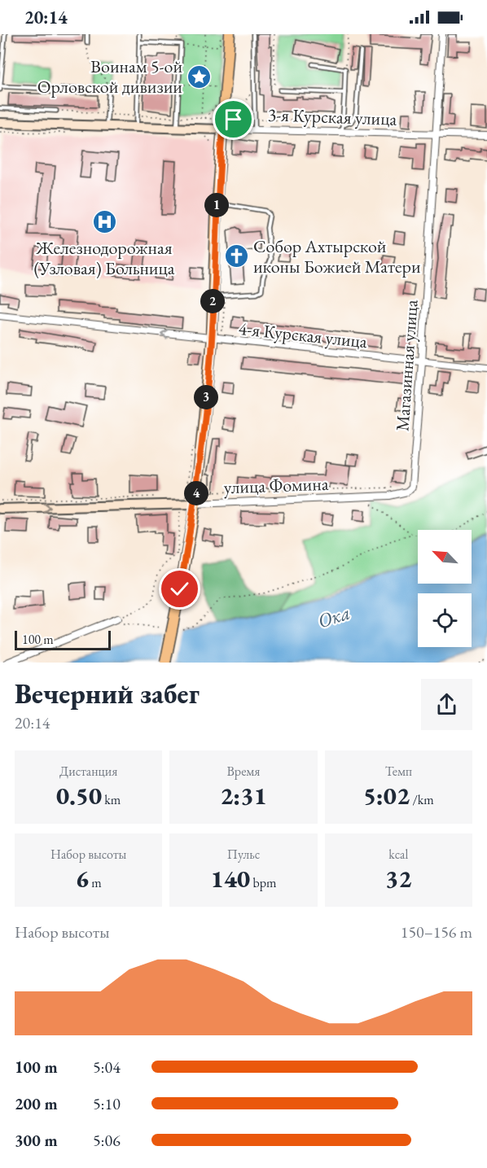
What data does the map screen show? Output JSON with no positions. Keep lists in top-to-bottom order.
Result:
{
  "streets": {
    "main road": ["3-я Курская улица", "улица Фомина"],
    "street": ["4-я Курская улица", "Магазинная улица"]
  },
  "crossings": [
    ["3-я Курская улица", "Магазинная улица"],
    ["4-я Курская улица", "Магазинная улица"],
    ["Магазинная улица", "улица Фомина"]
  ],
  "one_way": ["4-я Курская улица", "улица Фомина"],
  "water": ["Ока"],
  "places": {
    "place": ["Воинам 5-ой Орловской дивизии"],
    "hospital": ["Железнодорожная (Узловая) Больница"],
    "church": ["Собор Ахтырской иконы Божией Матери"]
  },
  "scale_bar": "100 m",
  "north": "top left",
  "page": {
    "status": "20:14",
    "pins": [
      "1",
      "2",
      "3",
      "4"
    ],
    "scale": "100 m",
    "heading": ["Вечерний забег", "20:14"],
    "stats": [
      ["Дистанция", "0.50 km"],
      ["Время", "2:31"],
      ["Темп", "5:02 /km"],
      ["Набор высоты", "6 m"],
      ["Пульс", "140 bpm"],
      ["kcal", "32"]
    ],
    "chart": ["Набор высоты", "150–156 m"],
    "list": [
      {
        "name": "100 m",
        "note": "5:04"
      },
      {
        "name": "200 m",
        "note": "5:10"
      },
      {
        "name": "300 m",
        "note": "5:06"
      }
    ]
  }
}
